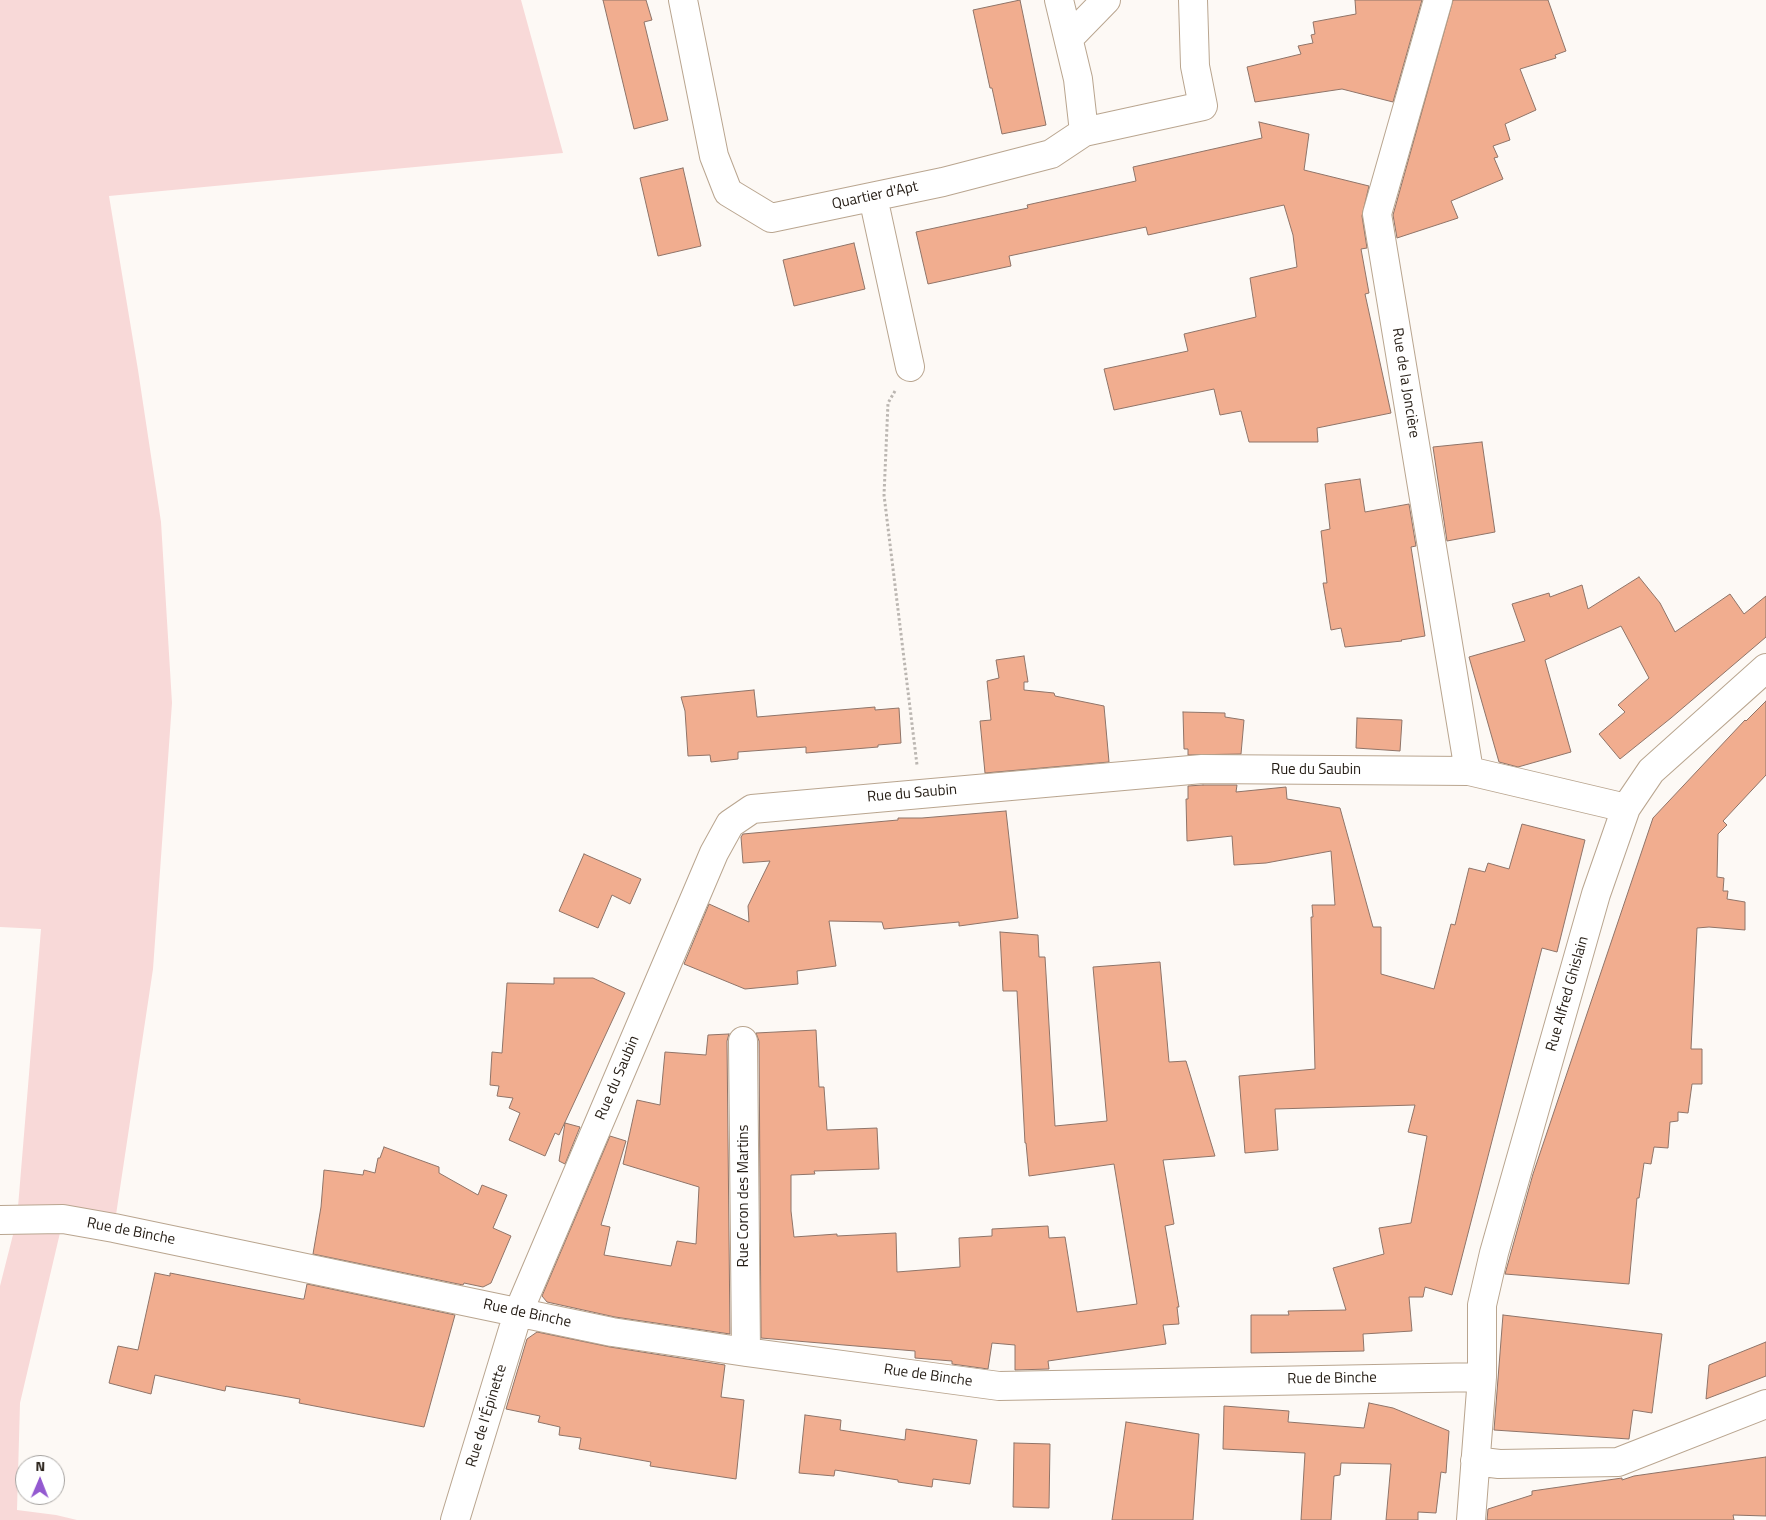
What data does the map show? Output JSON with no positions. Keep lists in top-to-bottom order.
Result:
{
  "streets": {
    "street": [
      "Quartier d'Apt",
      "Rue de la Joncière",
      "Rue du Saubin",
      "Rue Alfred Ghislain",
      "Rue Coron des Martins",
      "Rue de Binche",
      "Rue de l'Épinette"
    ]
  },
  "crossings": [
    ["Rue de la Joncière", "Rue du Saubin"],
    ["Rue du Saubin", "Rue Alfred Ghislain"],
    ["Rue du Saubin", "Rue de Binche"],
    ["Rue du Saubin", "Rue de l'Épinette"],
    ["Rue Alfred Ghislain", "Rue de Binche"],
    ["Rue Coron des Martins", "Rue de Binche"],
    ["Rue de Binche", "Rue de l'Épinette"]
  ],
  "north": "top"
}
